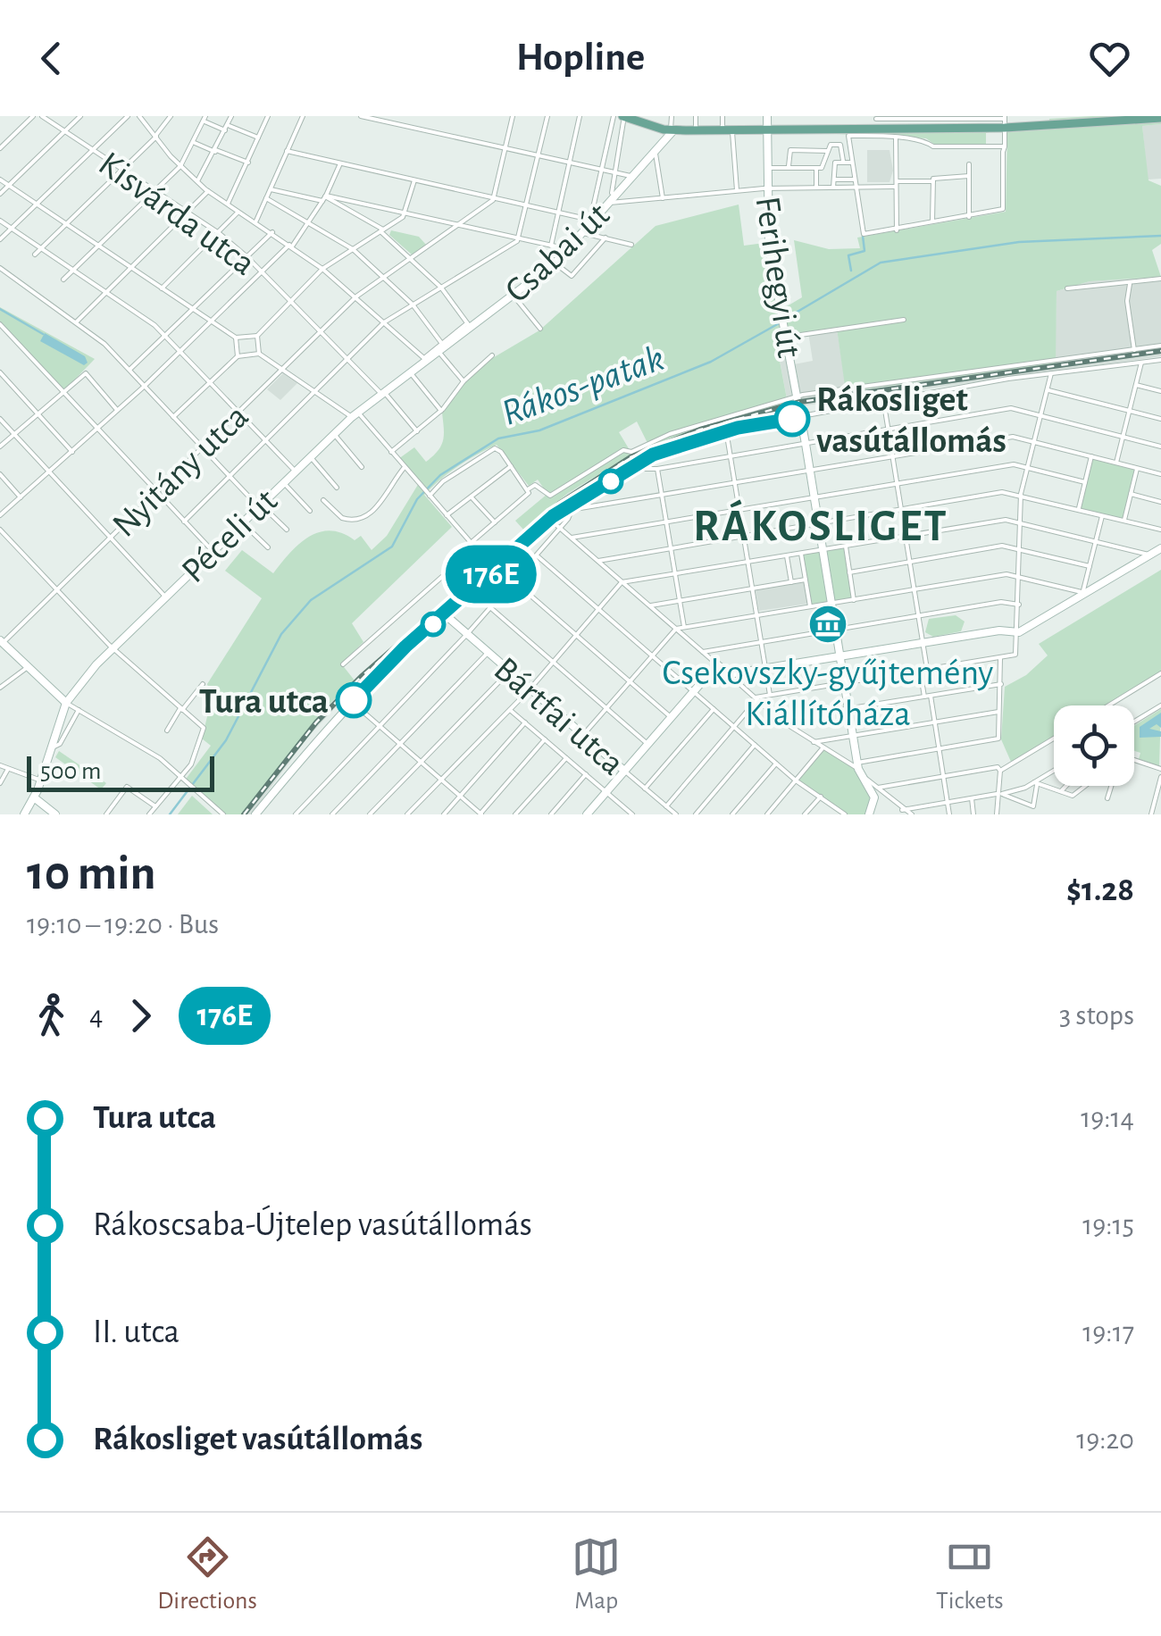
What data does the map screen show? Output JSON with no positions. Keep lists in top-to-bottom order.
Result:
{
  "streets": {
    "street": [
      "Kisvárda utca",
      "Csabai út",
      "Ferihegyi út",
      "Nyitány utca",
      "Péceli út",
      "Bártfai utca"
    ]
  },
  "crossings": [
    ["Kisvárda utca", "Nyitány utca"],
    ["Kisvárda utca", "Péceli út"],
    ["Csabai út", "Péceli út"]
  ],
  "districts": ["RÁKOSLIGET"],
  "water": ["Rákos-patak"],
  "places": {
    "other": ["Rákosliget vasútállomás", "Tura utca"],
    "museum": ["Csekovszky-gyűjtemény Kiállítóháza"]
  },
  "lines": ["bus line 176E"],
  "scale_bar": "500 m",
  "page": {
    "header": "Hopline",
    "on_map": "176E",
    "scale": "500 m",
    "heading": ["10 min", "19:10 – 19:20 · Bus", "$1.28"],
    "legs": ["4", "176E", "3 stops"],
    "list": [
      {
        "name": "Tura utca",
        "value": "19:14"
      },
      {
        "name": "Rákoscsaba-Újtelep vasútállomás",
        "value": "19:15"
      },
      {
        "name": "II. utca",
        "value": "19:17"
      },
      {
        "name": "Rákosliget vasútállomás",
        "value": "19:20"
      }
    ],
    "tabs": ["Directions", "Map", "Tickets"]
  }
}
